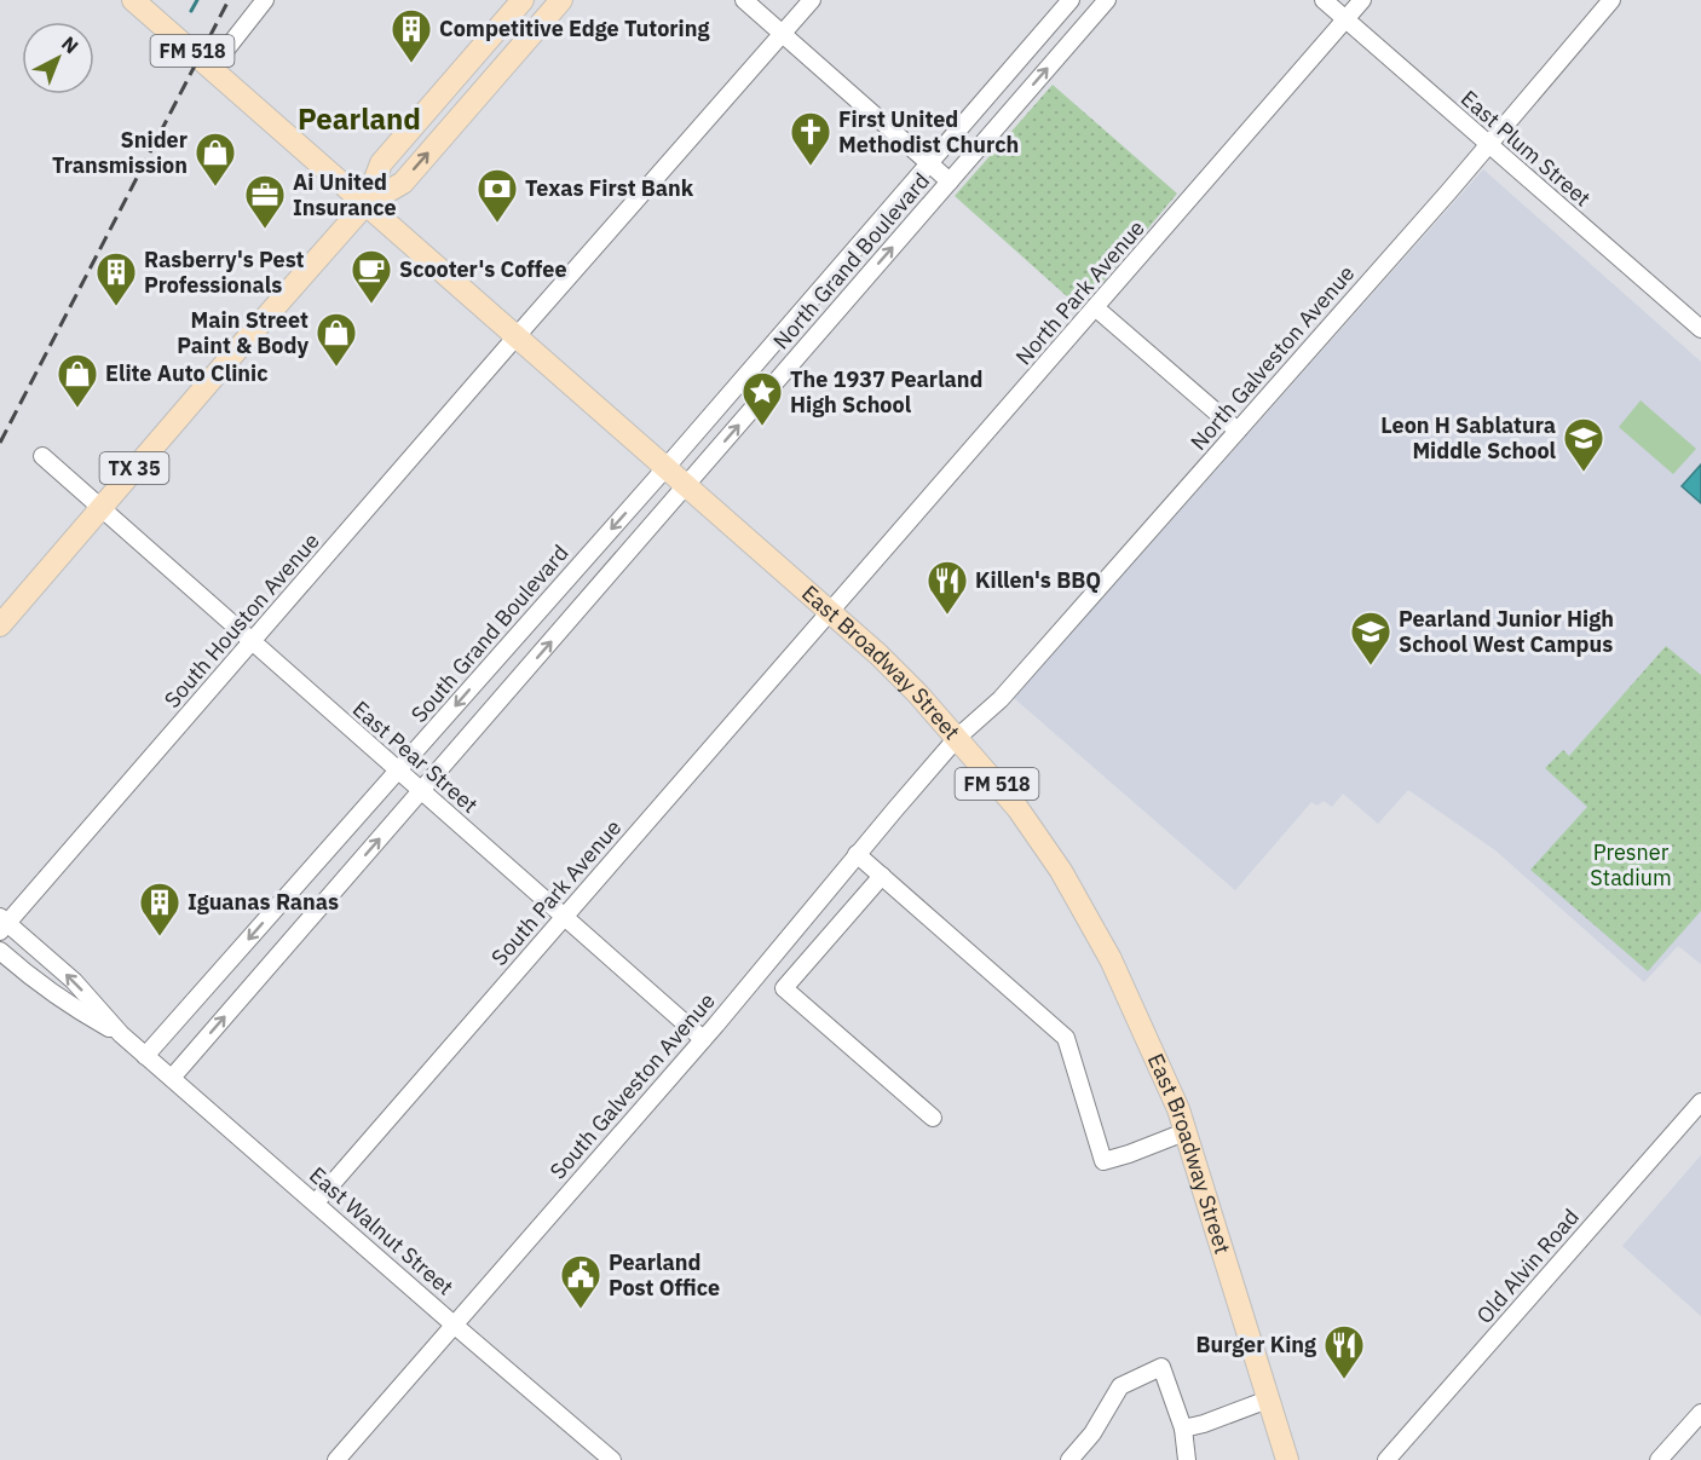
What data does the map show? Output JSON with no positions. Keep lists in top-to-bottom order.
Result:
{
  "streets": {
    "main road": ["FM 518", "TX 35", "East Broadway Street"],
    "street": [
      "East Plum Street",
      "North Grand Boulevard",
      "North Park Avenue",
      "North Galveston Avenue",
      "South Houston Avenue",
      "South Grand Boulevard",
      "East Pear Street",
      "South Park Avenue",
      "South Galveston Avenue",
      "East Walnut Street",
      "Old Alvin Road"
    ]
  },
  "crossings": [
    ["FM 518", "TX 35"],
    ["FM 518", "East Broadway Street"],
    ["East Plum Street", "North Park Avenue"],
    ["East Plum Street", "North Galveston Avenue"],
    ["North Grand Boulevard", "South Grand Boulevard"],
    ["North Grand Boulevard", "East Broadway Street"],
    ["North Park Avenue", "East Broadway Street"],
    ["North Park Avenue", "South Park Avenue"],
    ["North Galveston Avenue", "East Broadway Street"],
    ["North Galveston Avenue", "South Galveston Avenue"],
    ["TX 35", "East Broadway Street"],
    ["TX 35", "East Pear Street"],
    ["South Houston Avenue", "East Broadway Street"],
    ["South Houston Avenue", "East Pear Street"],
    ["South Houston Avenue", "East Walnut Street"],
    ["South Grand Boulevard", "East Broadway Street"],
    ["South Grand Boulevard", "East Pear Street"],
    ["South Grand Boulevard", "East Walnut Street"],
    ["East Broadway Street", "South Park Avenue"],
    ["East Broadway Street", "South Galveston Avenue"],
    ["East Pear Street", "South Park Avenue"],
    ["East Pear Street", "South Galveston Avenue"],
    ["South Park Avenue", "East Walnut Street"],
    ["South Galveston Avenue", "East Walnut Street"]
  ],
  "districts": ["Pearland"],
  "parks": ["Presner Stadium"],
  "places": {
    "building": ["Competitive Edge Tutoring", "Rasberry's Pest Professionals", "Iguanas Ranas"],
    "church": ["First United Methodist Church"],
    "shop": ["Snider Transmission", "Main Street Paint & Body", "Elite Auto Clinic"],
    "bank": ["Texas First Bank"],
    "office": ["Ai United Insurance"],
    "cafe": ["Scooter's Coffee"],
    "place": ["The 1937 Pearland High School"],
    "school or university": ["Leon H Sablatura Middle School", "Pearland Junior High School West Campus"],
    "restaurant": ["Killen's BBQ", "Burger King"],
    "public building": ["Pearland Post Office"]
  },
  "north": "top right"
}
